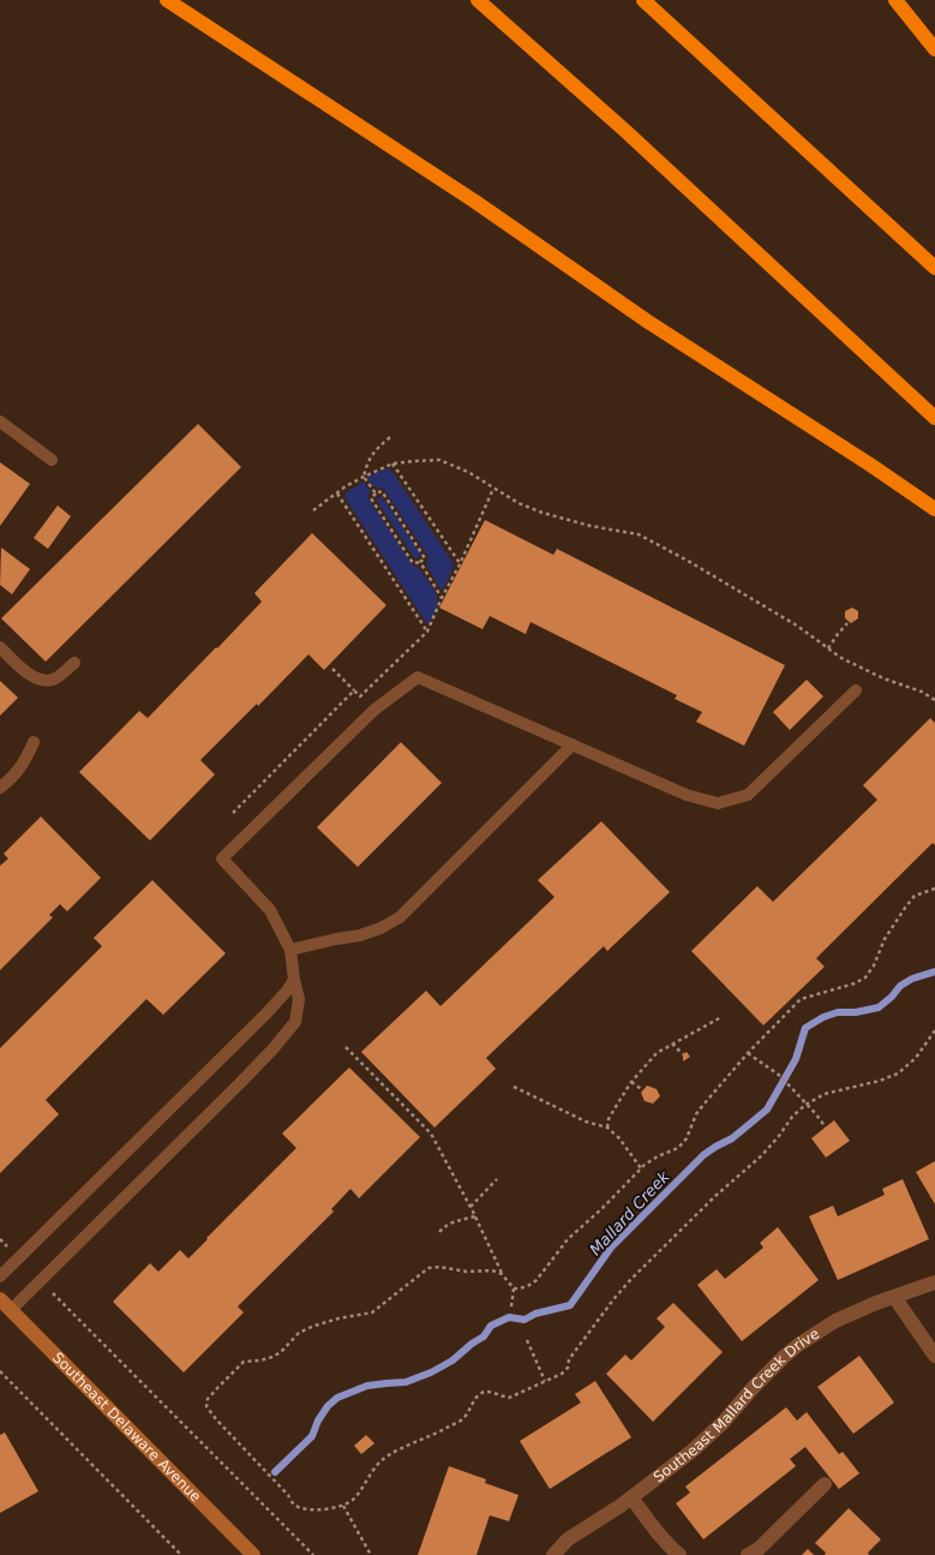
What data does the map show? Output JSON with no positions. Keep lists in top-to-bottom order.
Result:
{
  "streets": {
    "main road": ["Southeast Delaware Avenue"],
    "street": ["Southeast Mallard Creek Drive"]
  },
  "water": ["Mallard Creek"]
}
